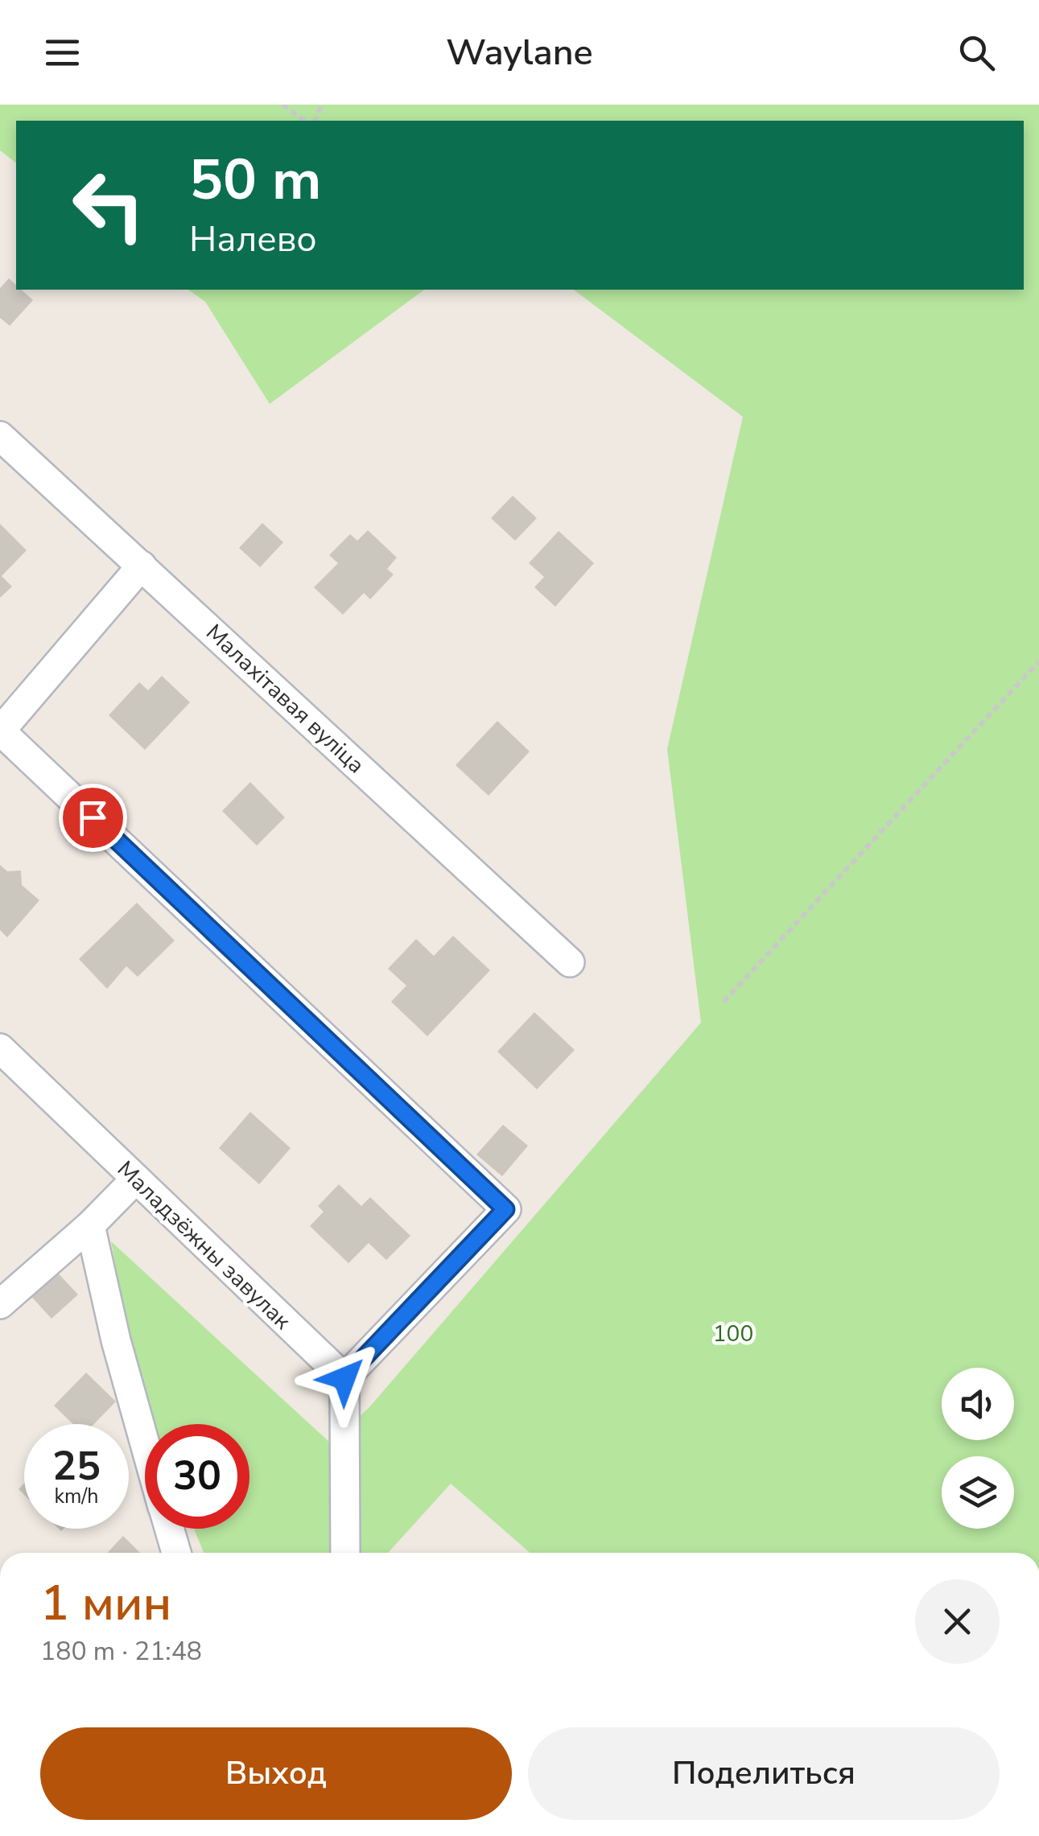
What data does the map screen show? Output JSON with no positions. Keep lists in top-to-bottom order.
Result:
{
  "streets": {
    "street": ["Малахітавая вуліца", "Маладзёжны завулак"]
  },
  "parks": ["100"],
  "page": {
    "header": "Waylane",
    "turn": ["50 m", "Налево"],
    "speed": "25 km/h",
    "limit": "30",
    "heading": ["1 мин", "180 m · 21:48"],
    "buttons": ["Выход", "Поделиться"]
  }
}
